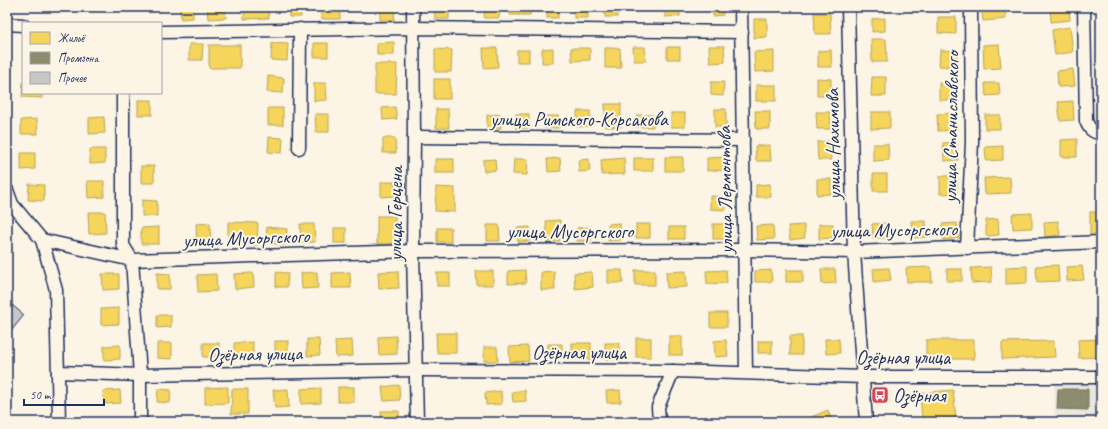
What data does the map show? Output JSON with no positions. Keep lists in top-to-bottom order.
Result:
{
  "streets": {
    "street": [
      "улица Римского-Корсакова",
      "улица Станиславского",
      "улица Нахимова",
      "улица Лермонтова",
      "улица Герцена",
      "улица Мусоргского",
      "Озёрная улица"
    ]
  },
  "crossings": [
    ["улица Римского-Корсакова", "улица Лермонтова"],
    ["улица Римского-Корсакова", "улица Герцена"],
    ["улица Станиславского", "улица Мусоргского"],
    ["улица Нахимова", "улица Мусоргского"],
    ["улица Нахимова", "Озёрная улица"],
    ["улица Лермонтова", "улица Мусоргского"],
    ["улица Лермонтова", "Озёрная улица"],
    ["улица Герцена", "улица Мусоргского"],
    ["улица Герцена", "Озёрная улица"]
  ],
  "places": {
    "bus stop": ["Озёрная"]
  },
  "legend": ["Жильё", "Промзона", "Прочее"],
  "scale_bar": "50 m"
}
